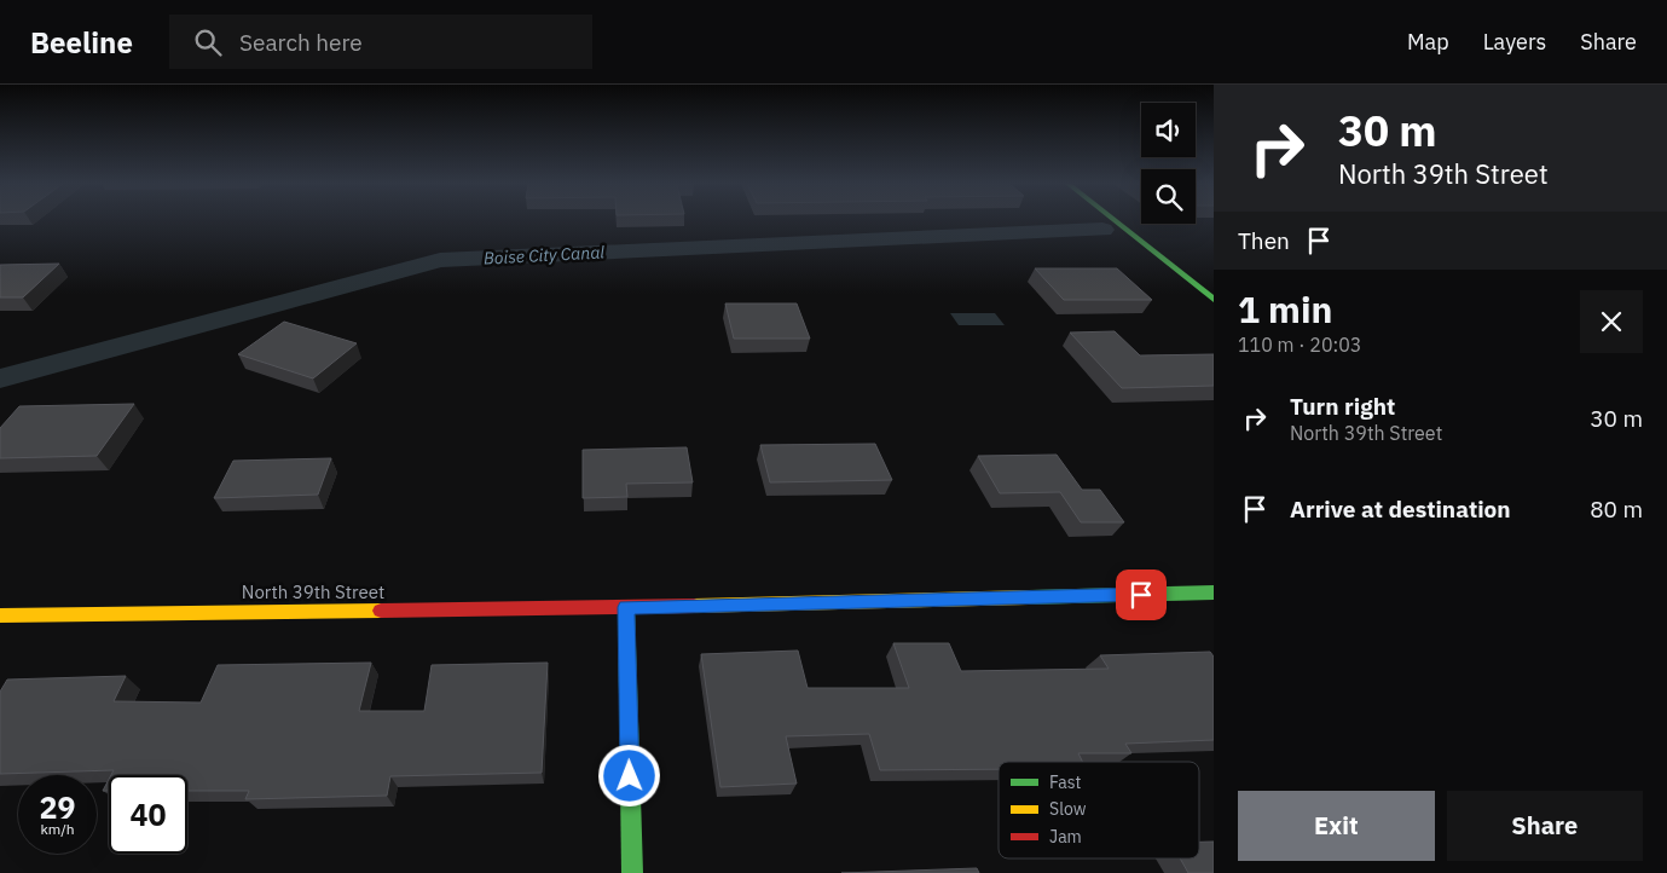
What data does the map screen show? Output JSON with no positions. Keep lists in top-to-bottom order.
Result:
{
  "streets": {
    "street": ["North 39th Street"]
  },
  "water": ["Boise City Canal"],
  "legend": ["Fast", "Slow", "Jam"],
  "page": {
    "header": "Beeline",
    "search": "Search here",
    "nav": ["Map", "Layers", "Share"],
    "turn": ["30 m", "North 39th Street"],
    "then": "Then",
    "heading": ["1 min", "110 m · 20:03"],
    "list": [
      {
        "name": "Turn right",
        "note": "North 39th Street",
        "value": "30 m"
      },
      {
        "name": "Arrive at destination",
        "value": "80 m"
      }
    ],
    "speed": "29 km/h",
    "limit": "40",
    "buttons": ["Exit", "Share"]
  }
}
